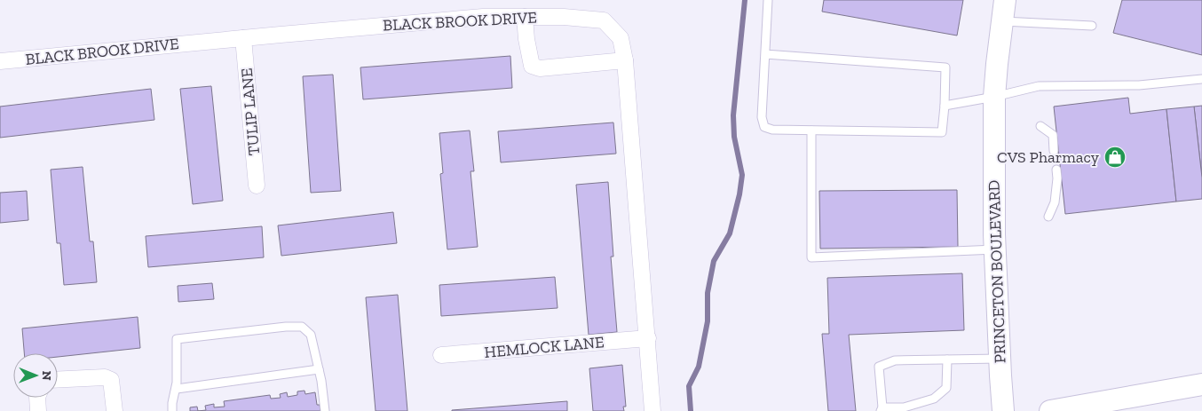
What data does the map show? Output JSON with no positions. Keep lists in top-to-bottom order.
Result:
{
  "streets": {
    "main road": ["PRINCETON BOULEVARD"],
    "street": ["BLACK BROOK DRIVE", "TULIP LANE", "HEMLOCK LANE"]
  },
  "crossings": [
    ["BLACK BROOK DRIVE", "TULIP LANE"],
    ["BLACK BROOK DRIVE", "HEMLOCK LANE"]
  ],
  "places": {
    "shop": ["CVS Pharmacy"]
  },
  "north": "right"
}
